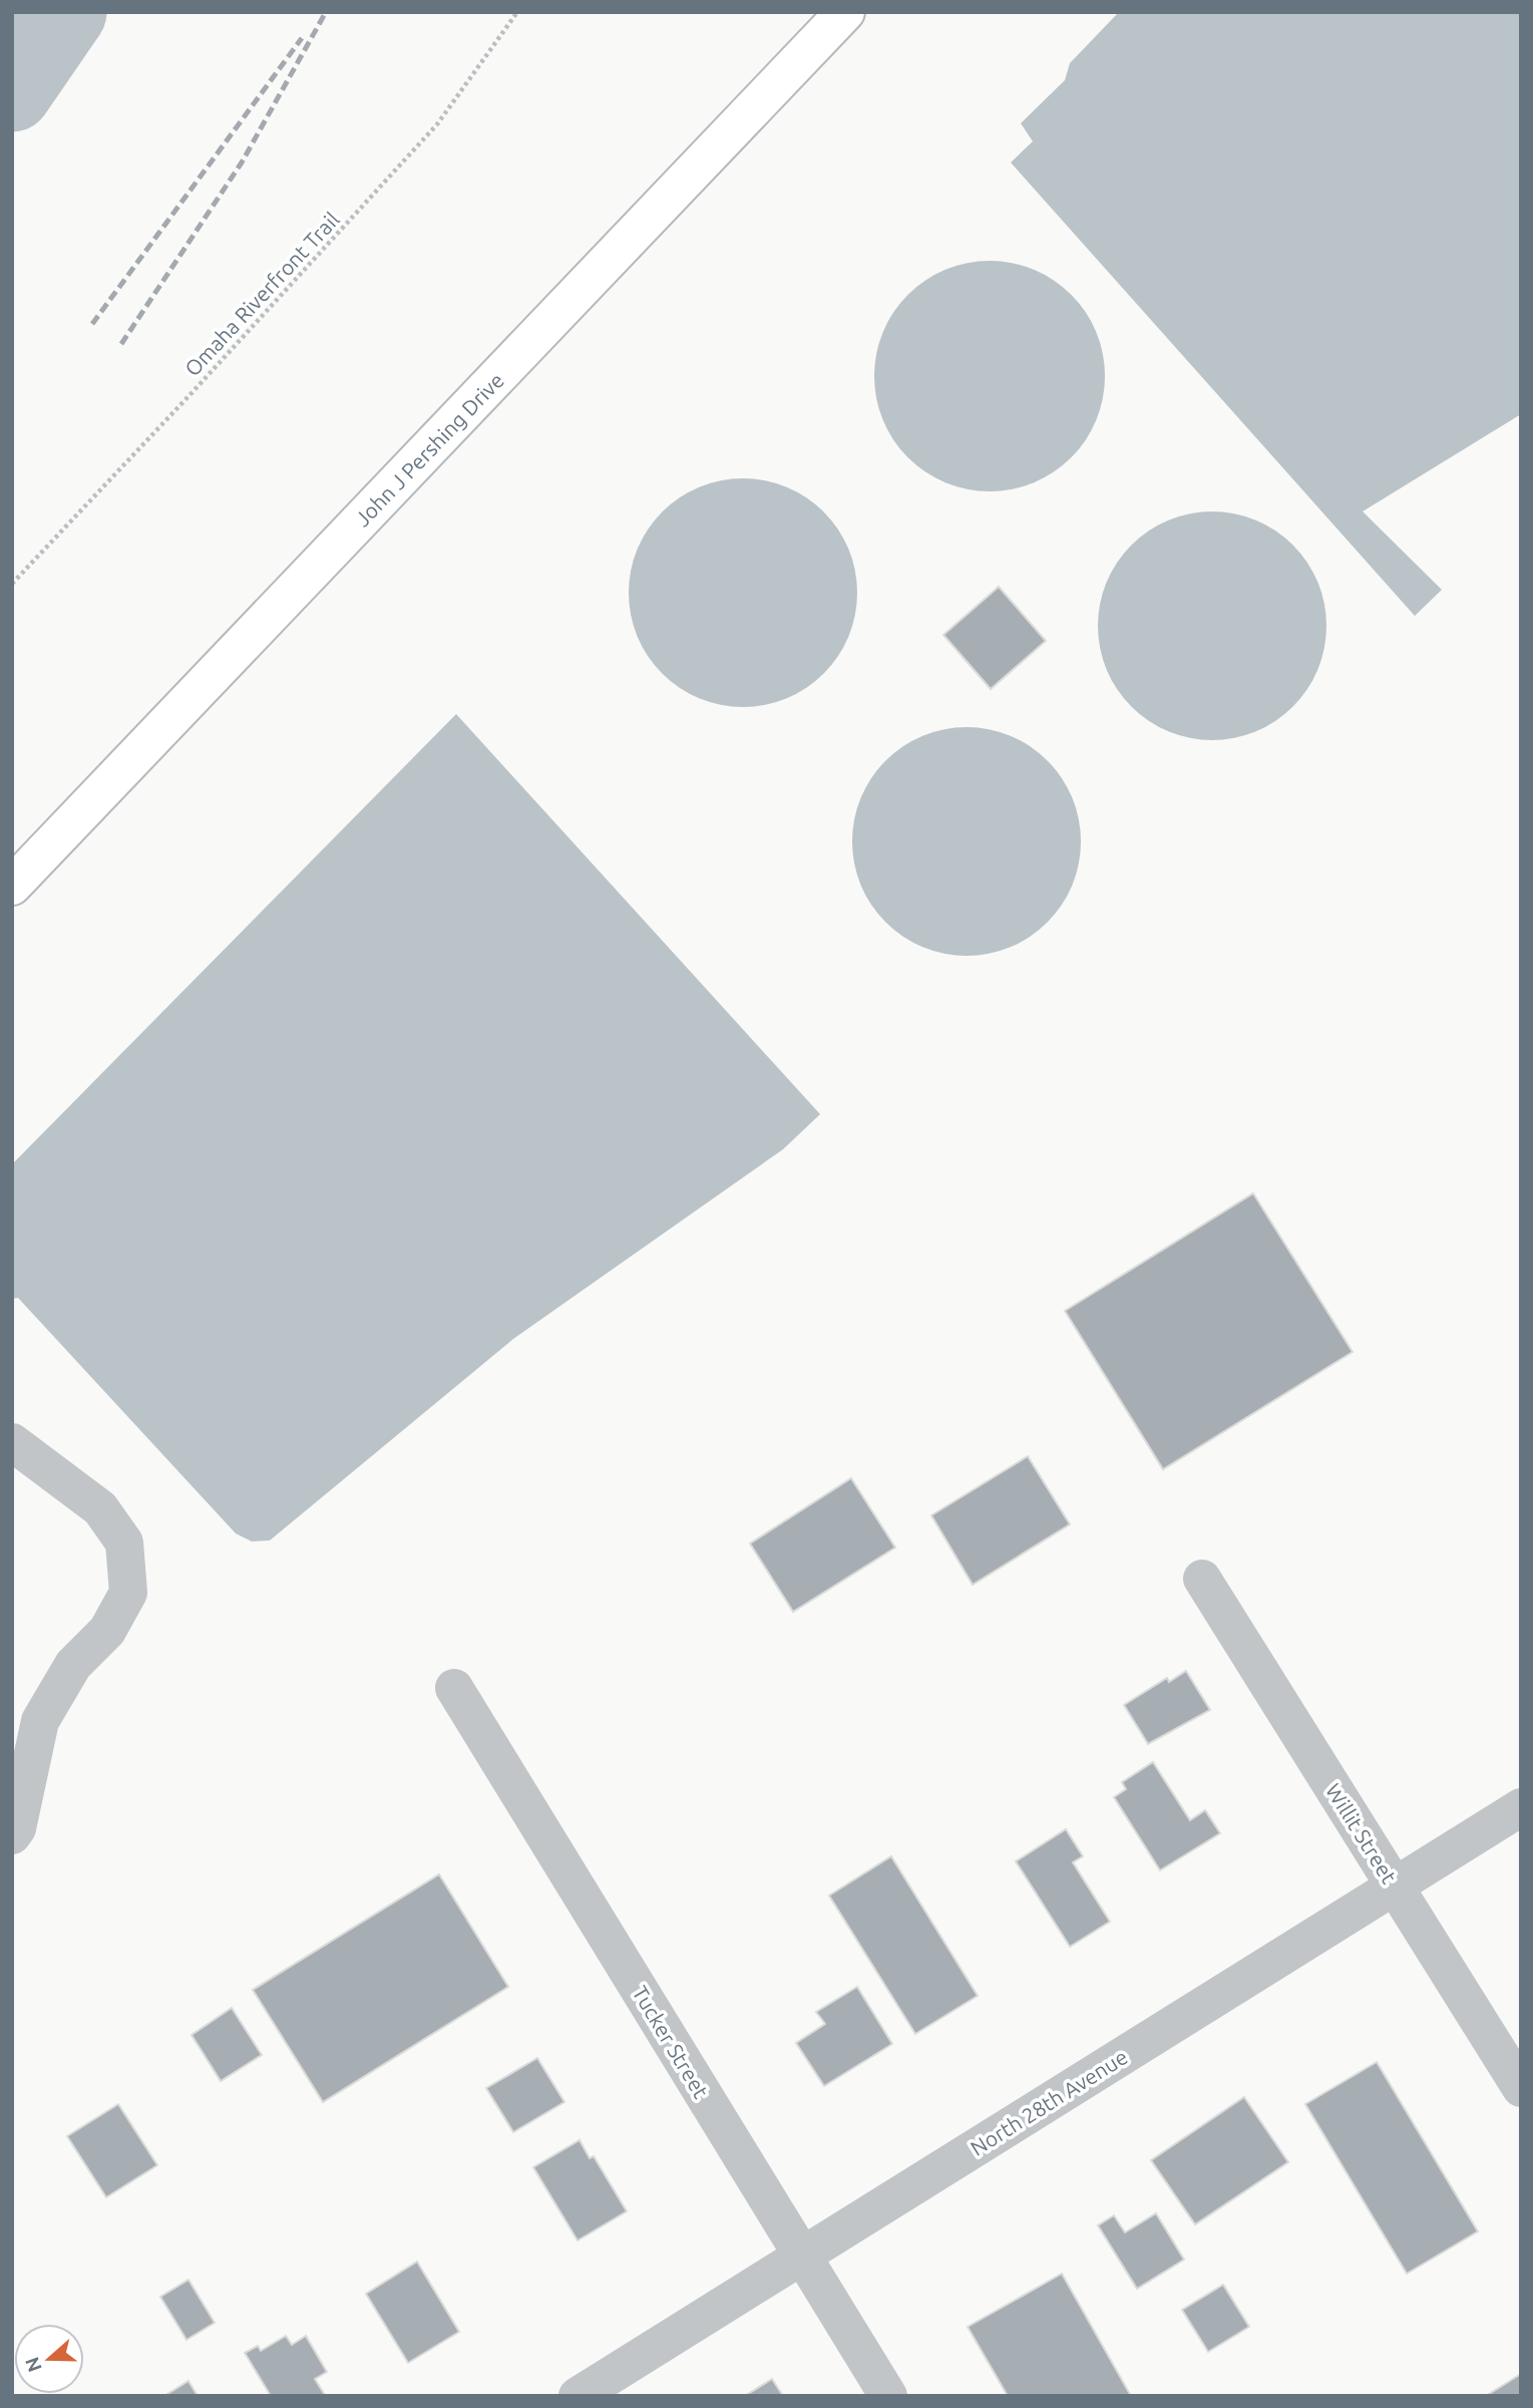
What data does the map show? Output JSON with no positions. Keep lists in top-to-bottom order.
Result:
{
  "streets": {
    "main road": ["John J Pershing Drive"],
    "street": ["Willit Street", "Tucker Street", "North 28th Avenue"],
    "path": ["Omaha Riverfront Trail"]
  },
  "crossings": [
    ["Willit Street", "North 28th Avenue"],
    ["Tucker Street", "North 28th Avenue"]
  ],
  "north": "left"
}
